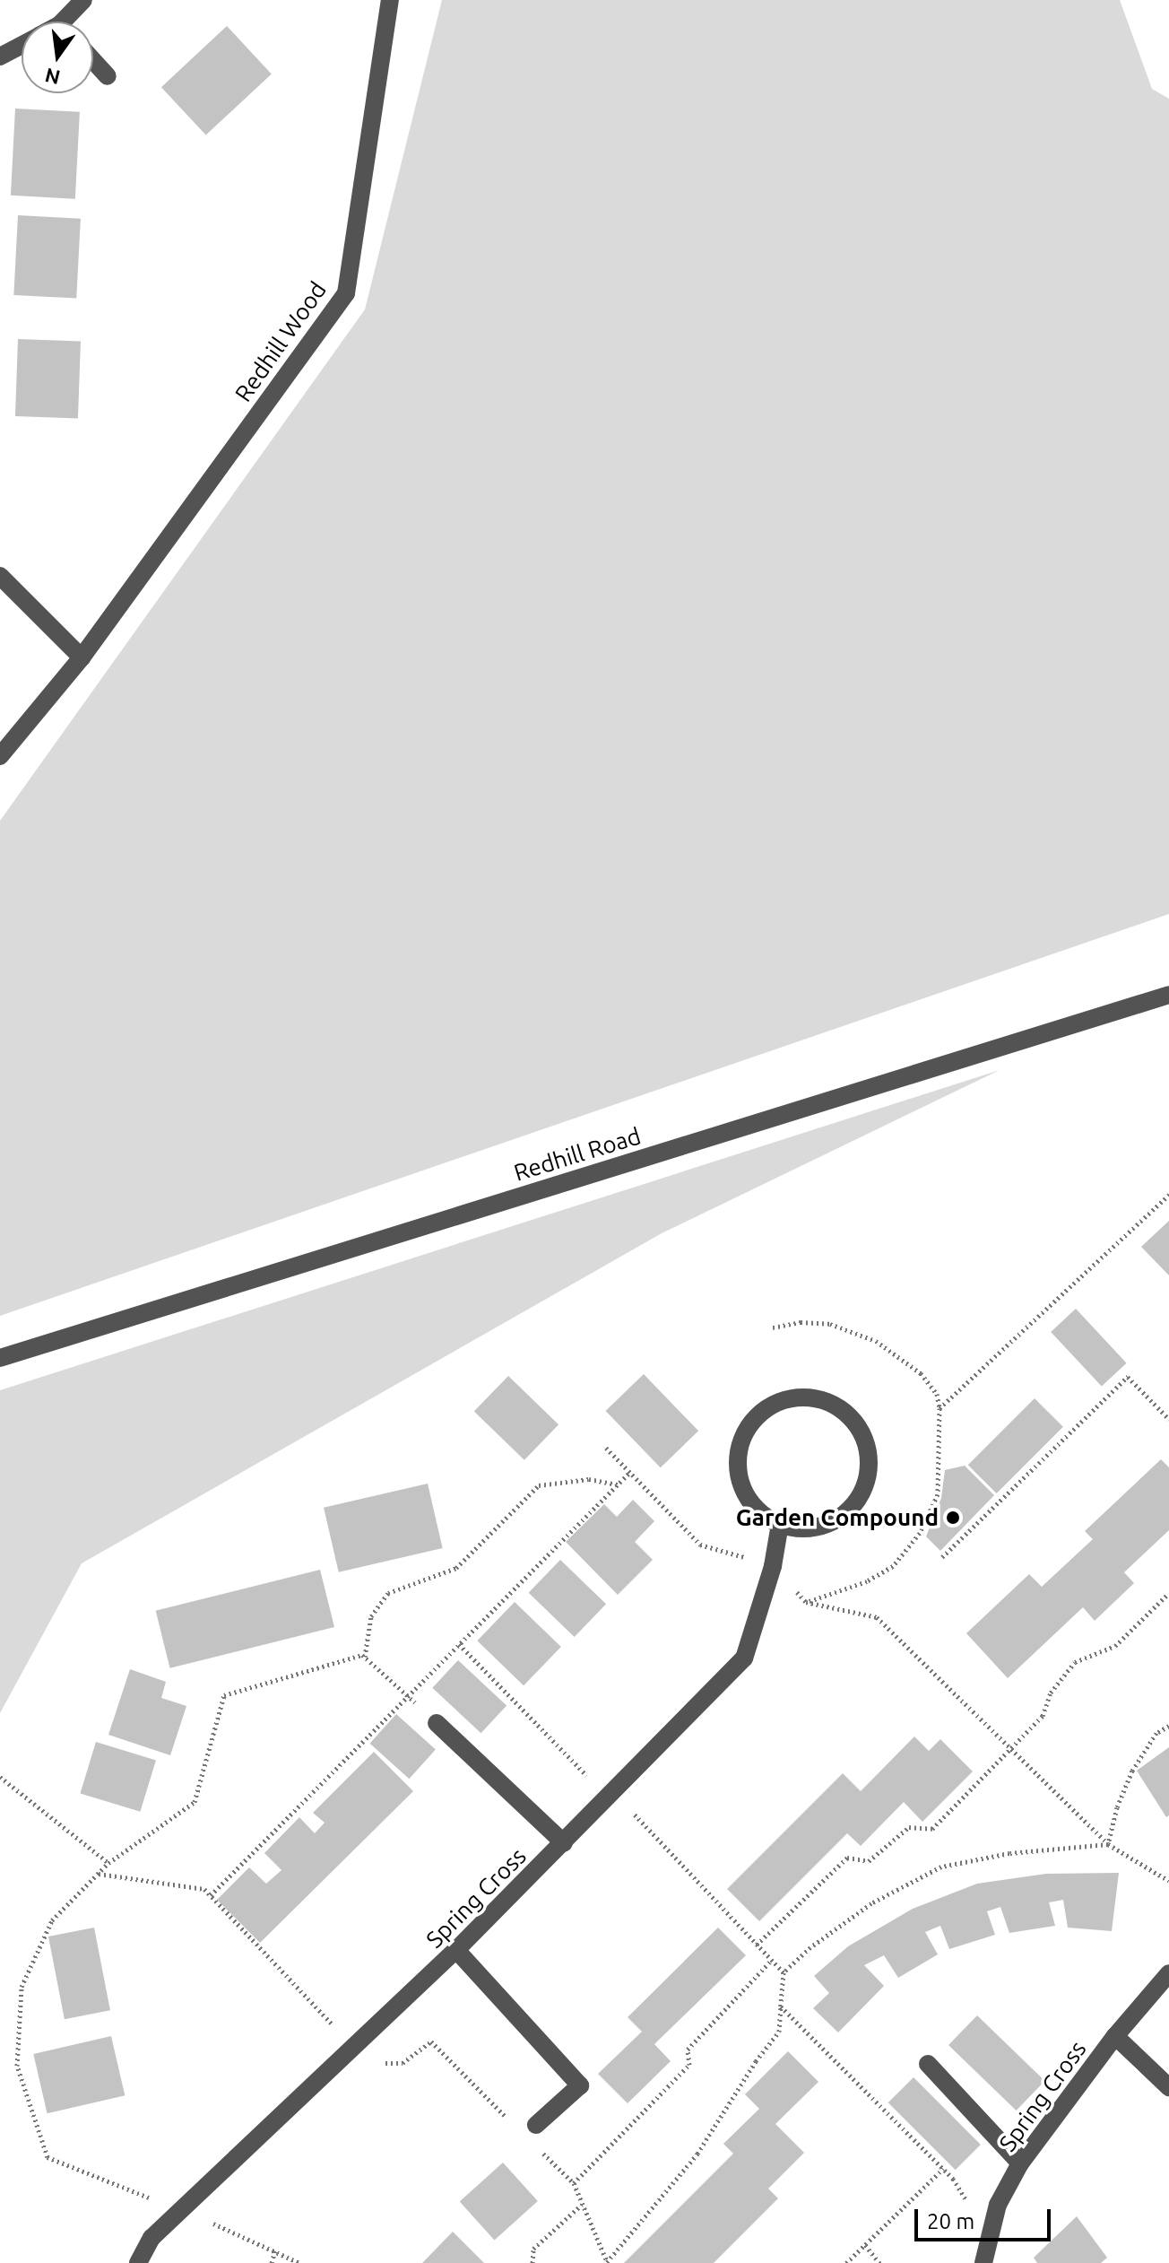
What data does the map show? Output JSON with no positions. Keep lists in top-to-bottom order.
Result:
{
  "streets": {
    "street": ["Redhill Wood", "Redhill Road", "Spring Cross"]
  },
  "places": ["Garden Compound"],
  "scale_bar": "20 m",
  "north": "bottom"
}
